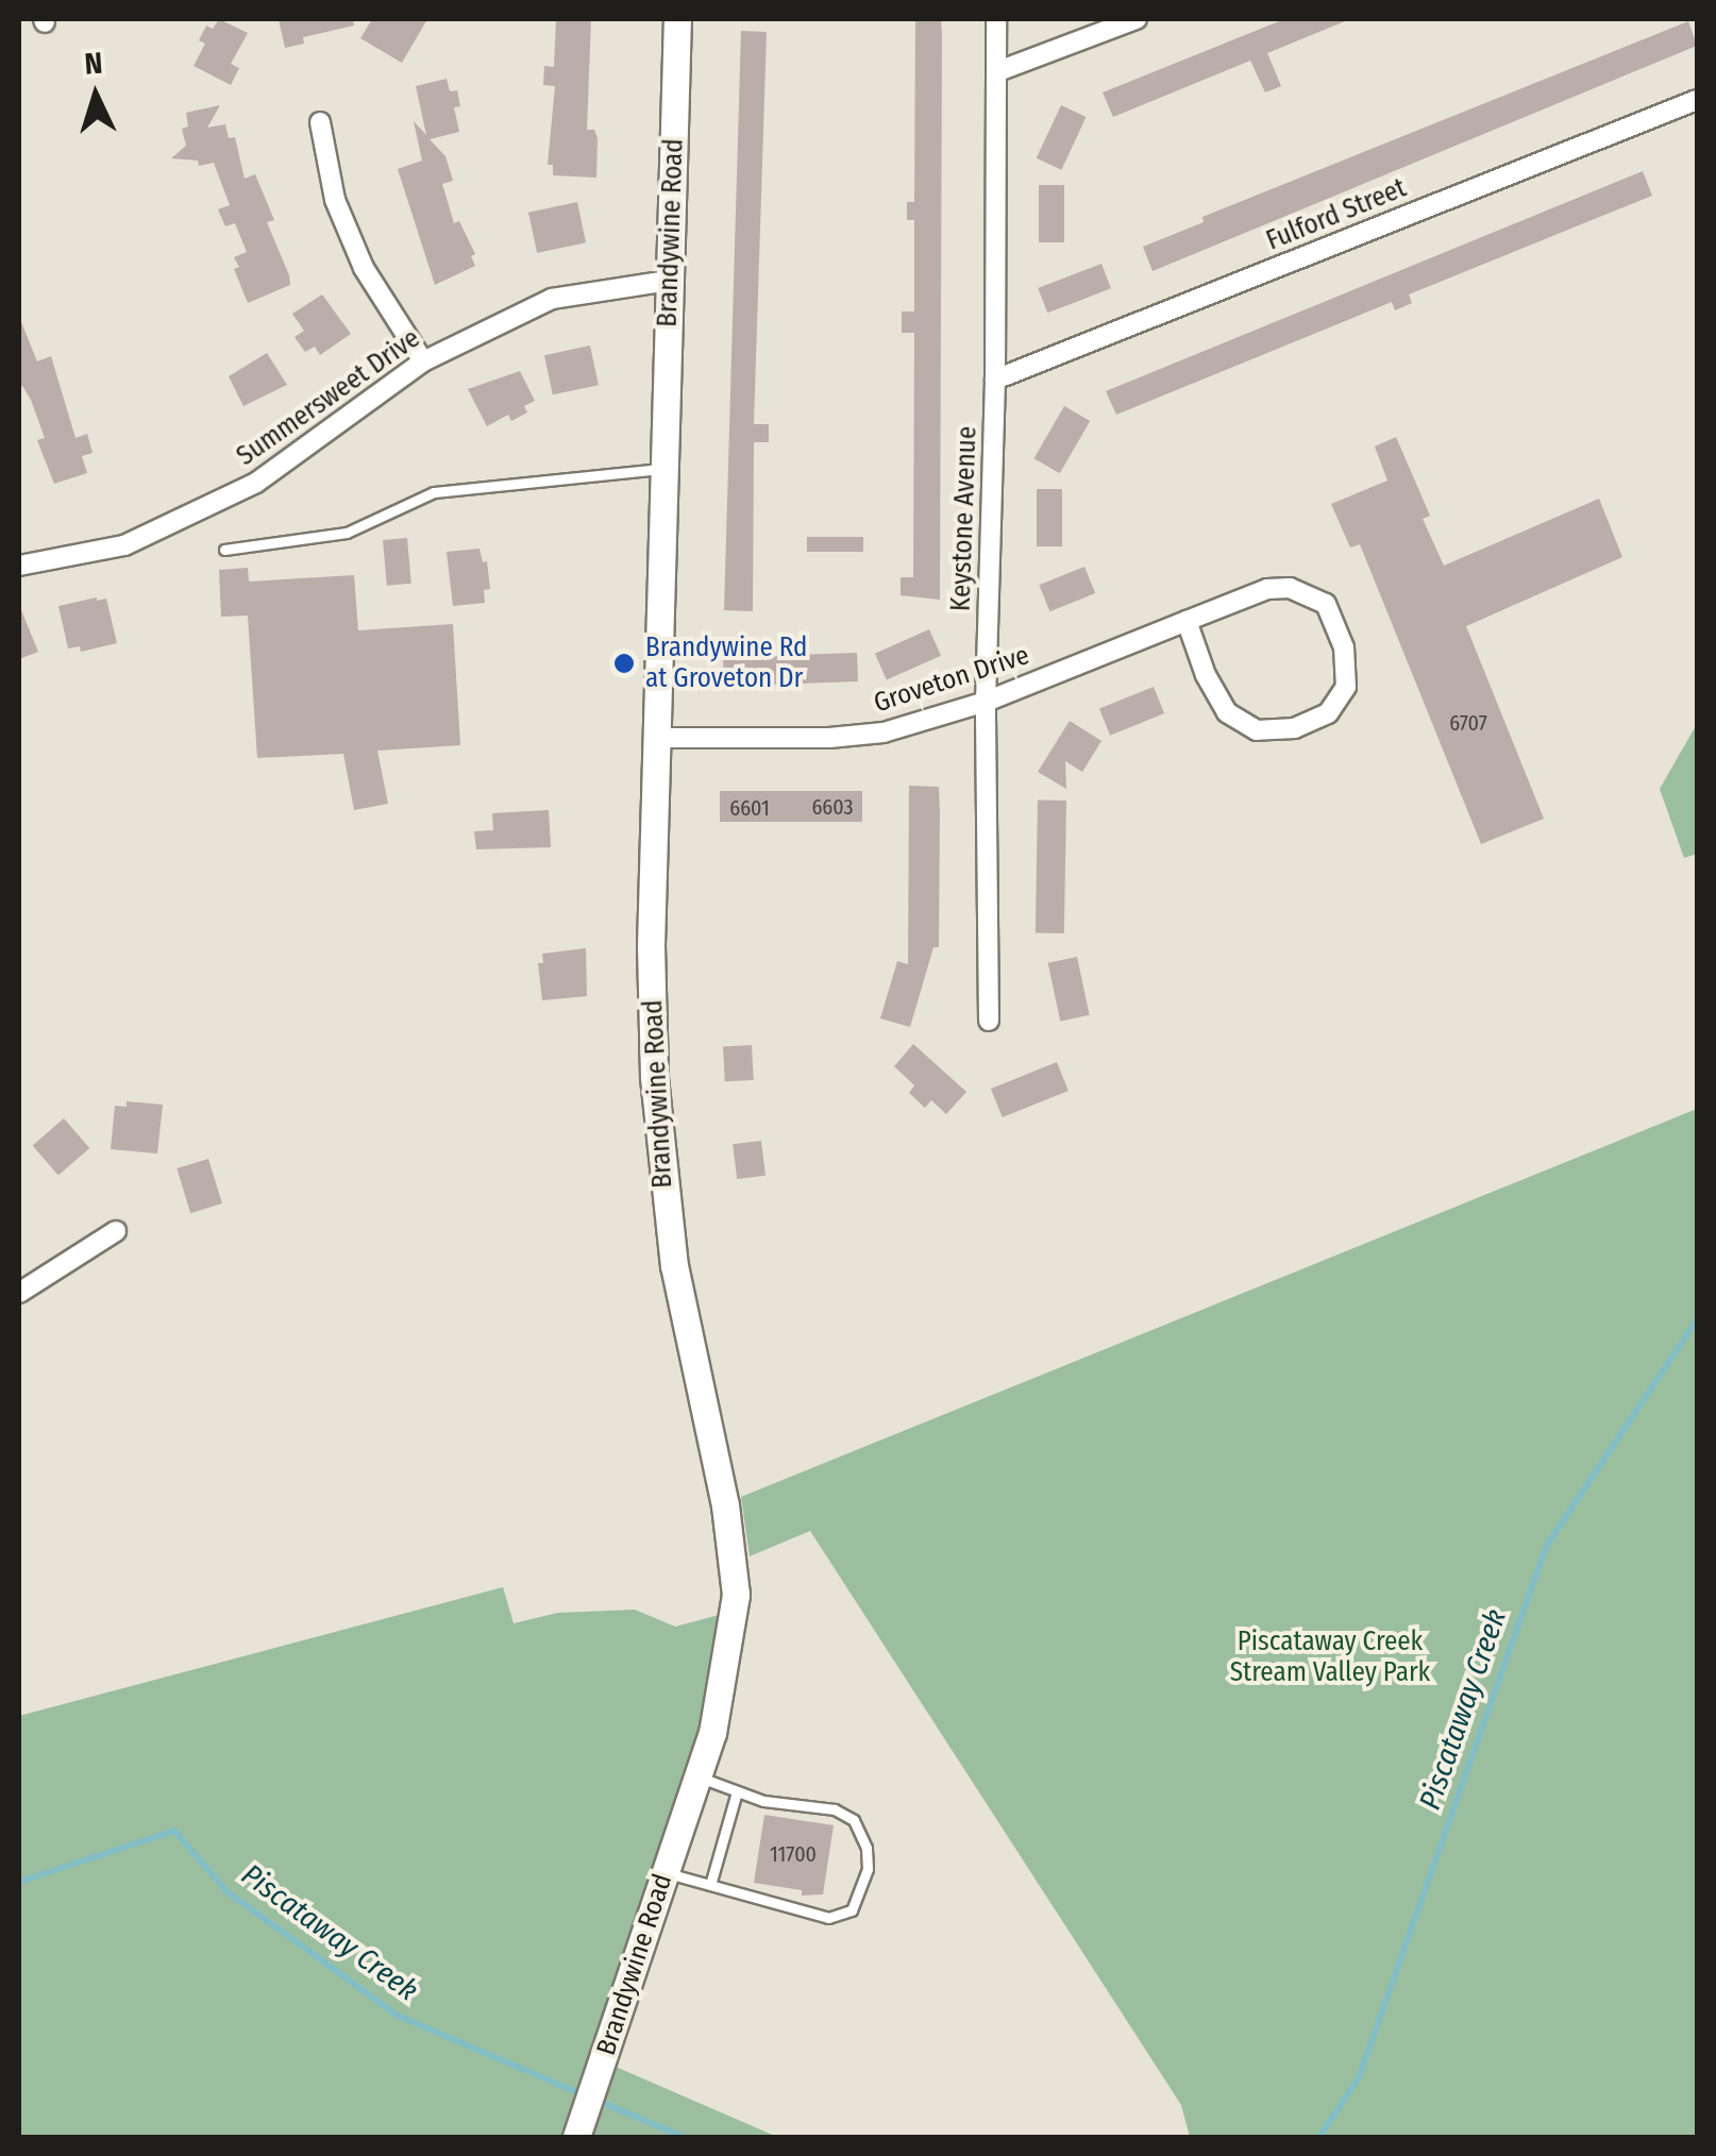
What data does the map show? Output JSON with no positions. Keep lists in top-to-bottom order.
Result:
{
  "streets": {
    "main road": ["Brandywine Road"],
    "street": [
      "Fulford Street",
      "Summersweet Drive",
      "Keystone Avenue",
      "Groveton Drive"
    ]
  },
  "crossings": [
    ["Fulford Street", "Keystone Avenue"],
    ["Brandywine Road", "Summersweet Drive"],
    ["Brandywine Road", "Groveton Drive"],
    ["Keystone Avenue", "Groveton Drive"]
  ],
  "water": ["Piscataway Creek"],
  "parks": ["Piscataway Creek Stream Valley Park"],
  "places": ["Brandywine Rd at Groveton Dr"],
  "house_numbers": [
    "6707",
    "6603",
    "6601",
    "11700"
  ],
  "north": "top"
}
